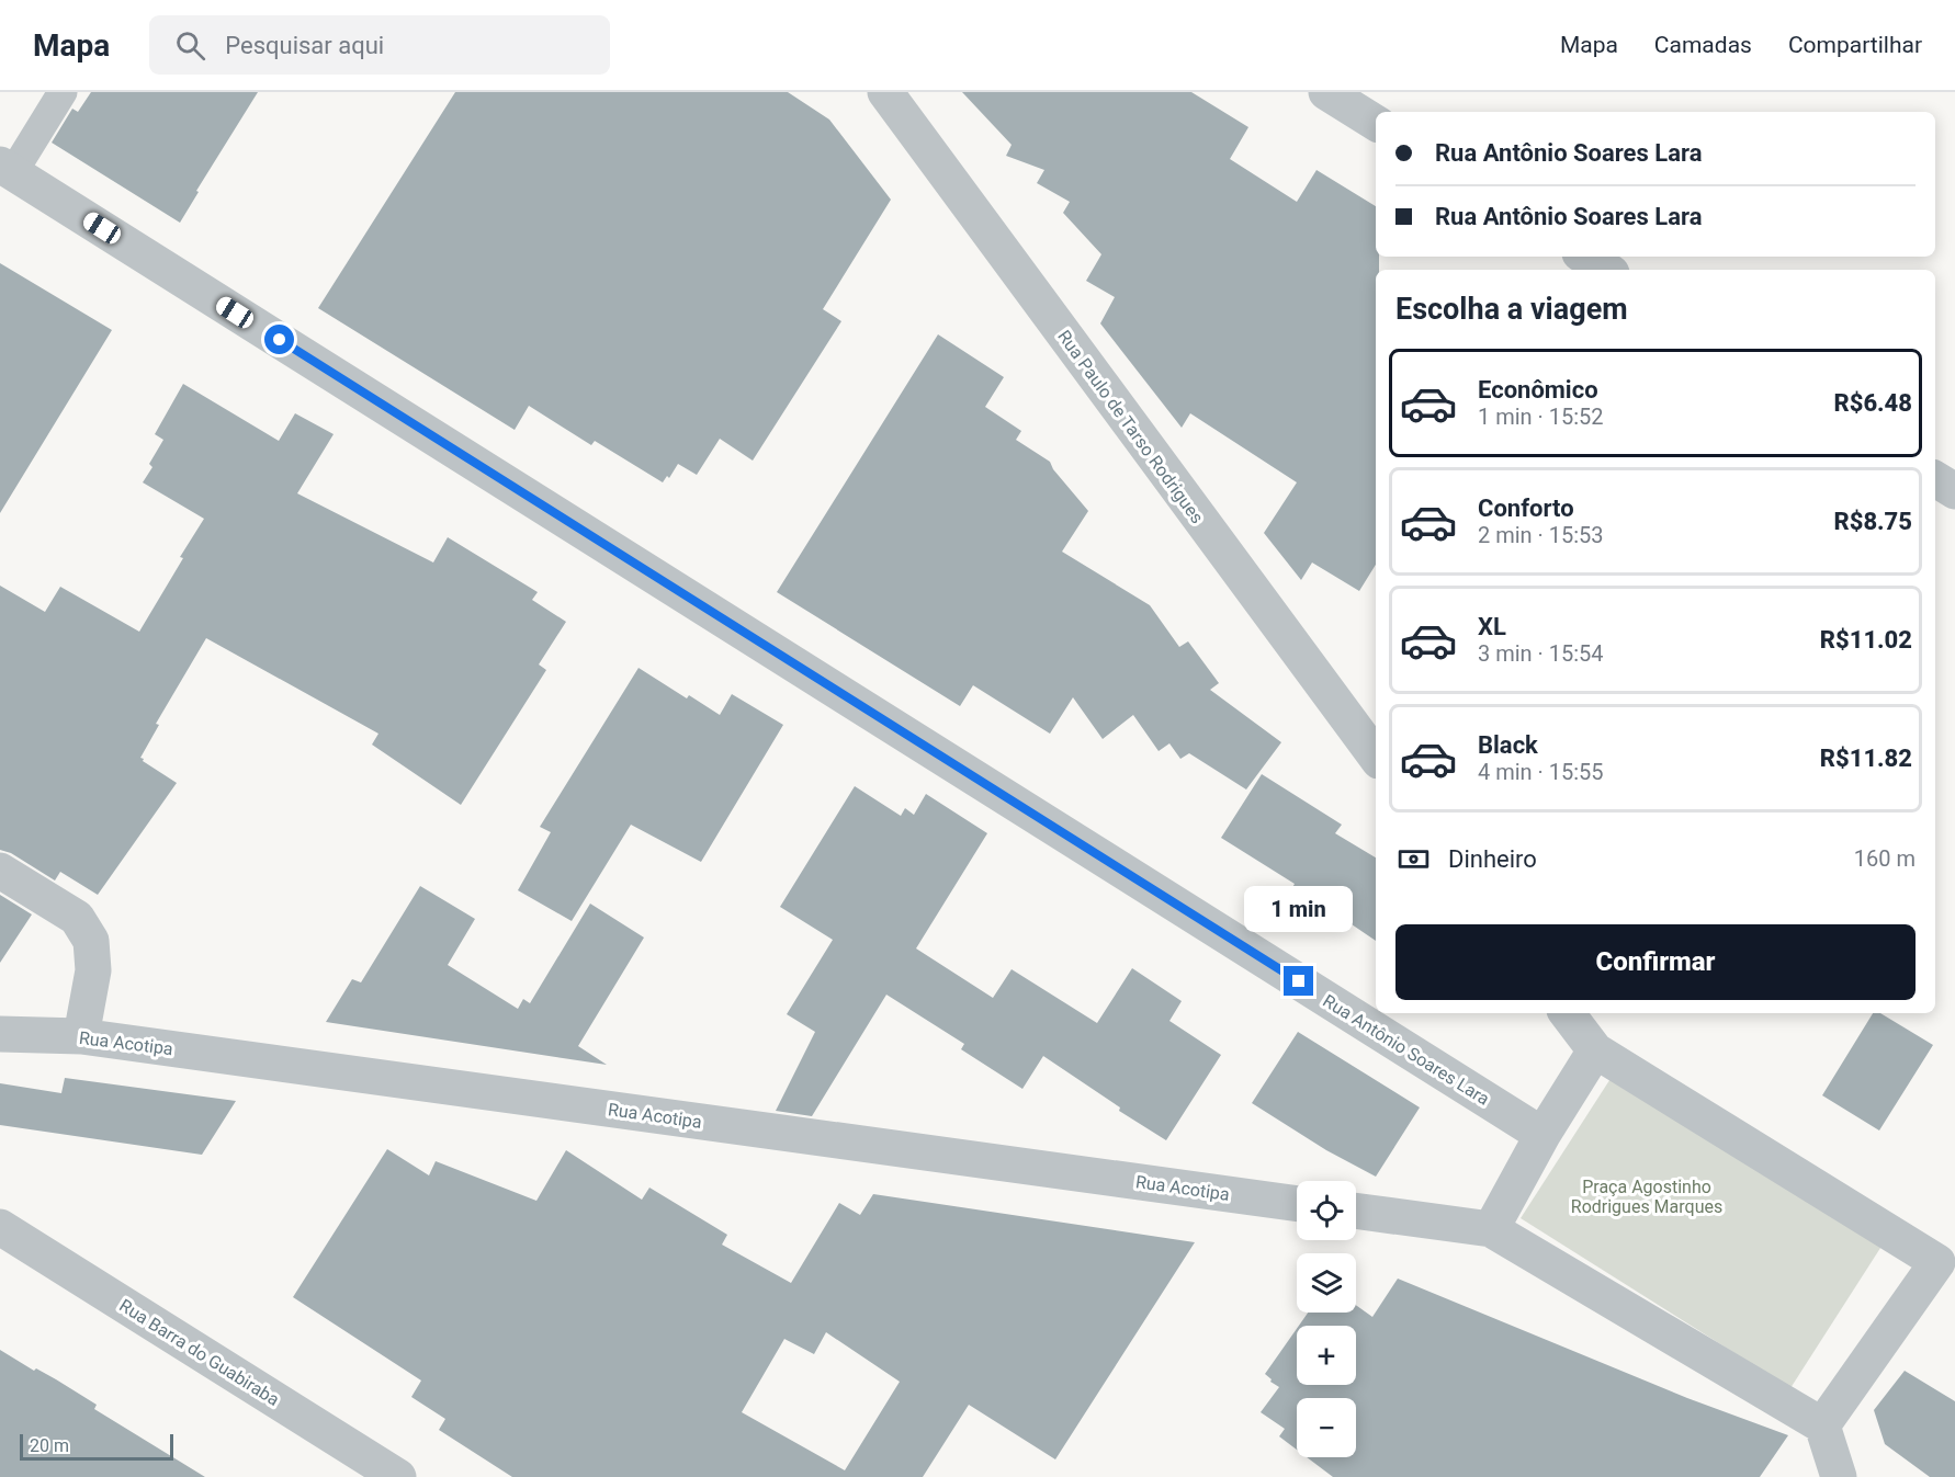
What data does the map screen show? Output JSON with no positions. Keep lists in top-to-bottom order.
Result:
{
  "streets": {
    "street": [
      "Rua Paulo de Tarso Rodrigues",
      "Rua Acotipa",
      "Rua Antônio Soares Lara",
      "Rua Barra do Guabiraba"
    ]
  },
  "parks": ["Praça Agostinho Rodrigues Marques"],
  "scale_bar": "20 m",
  "page": {
    "header": "Mapa",
    "search": "Pesquisar aqui",
    "nav": ["Mapa", "Camadas", "Compartilhar"],
    "banner": ["Rua Antônio Soares Lara", "Rua Antônio Soares Lara"],
    "heading": "Escolha a viagem",
    "list": [
      {
        "name": "Econômico",
        "note": "1 min · 15:52",
        "value": "R$6.48"
      },
      {
        "name": "Conforto",
        "note": "2 min · 15:53",
        "value": "R$8.75"
      },
      {
        "name": "XL",
        "note": "3 min · 15:54",
        "value": "R$11.02"
      },
      {
        "name": "Black",
        "note": "4 min · 15:55",
        "value": "R$11.82"
      }
    ],
    "pay": ["Dinheiro", "160 m"],
    "bubble": "1 min",
    "buttons": "Confirmar",
    "map_buttons": ["+", "−"],
    "scale": "20 m"
  }
}
